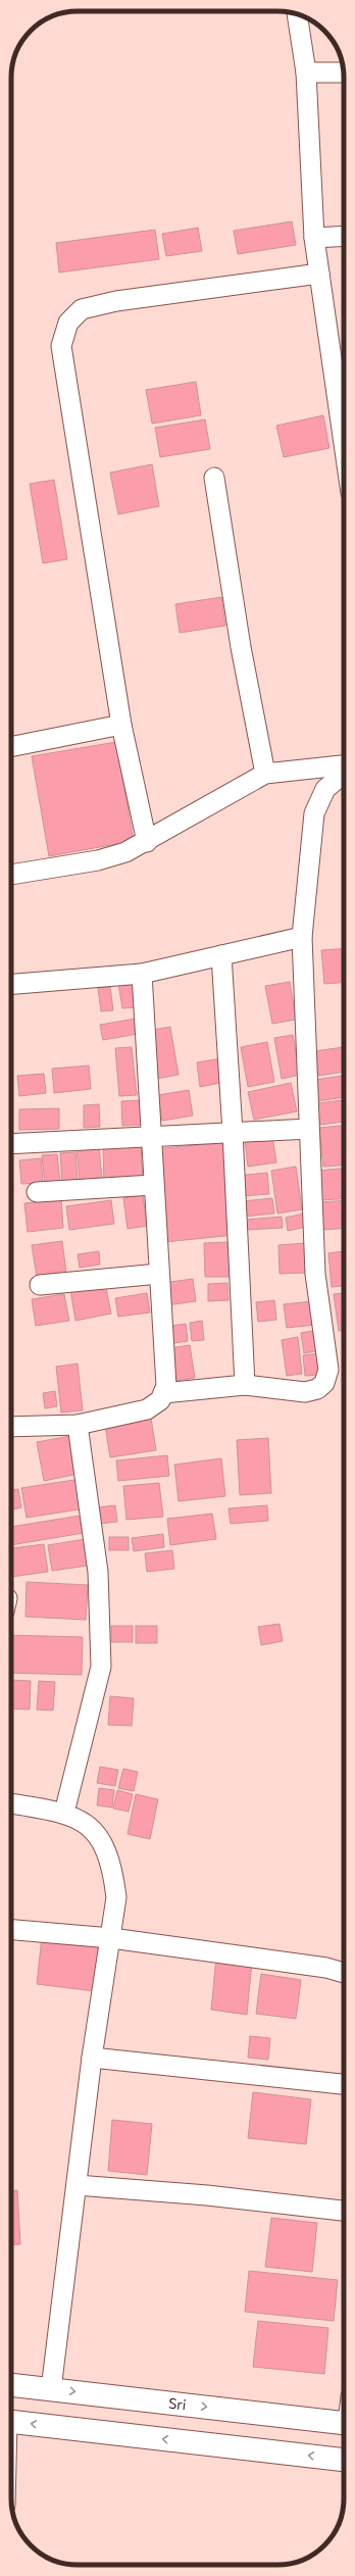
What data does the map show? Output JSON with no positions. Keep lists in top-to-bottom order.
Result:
{
  "streets": {
    "highway": ["Sri"]
  }
}
